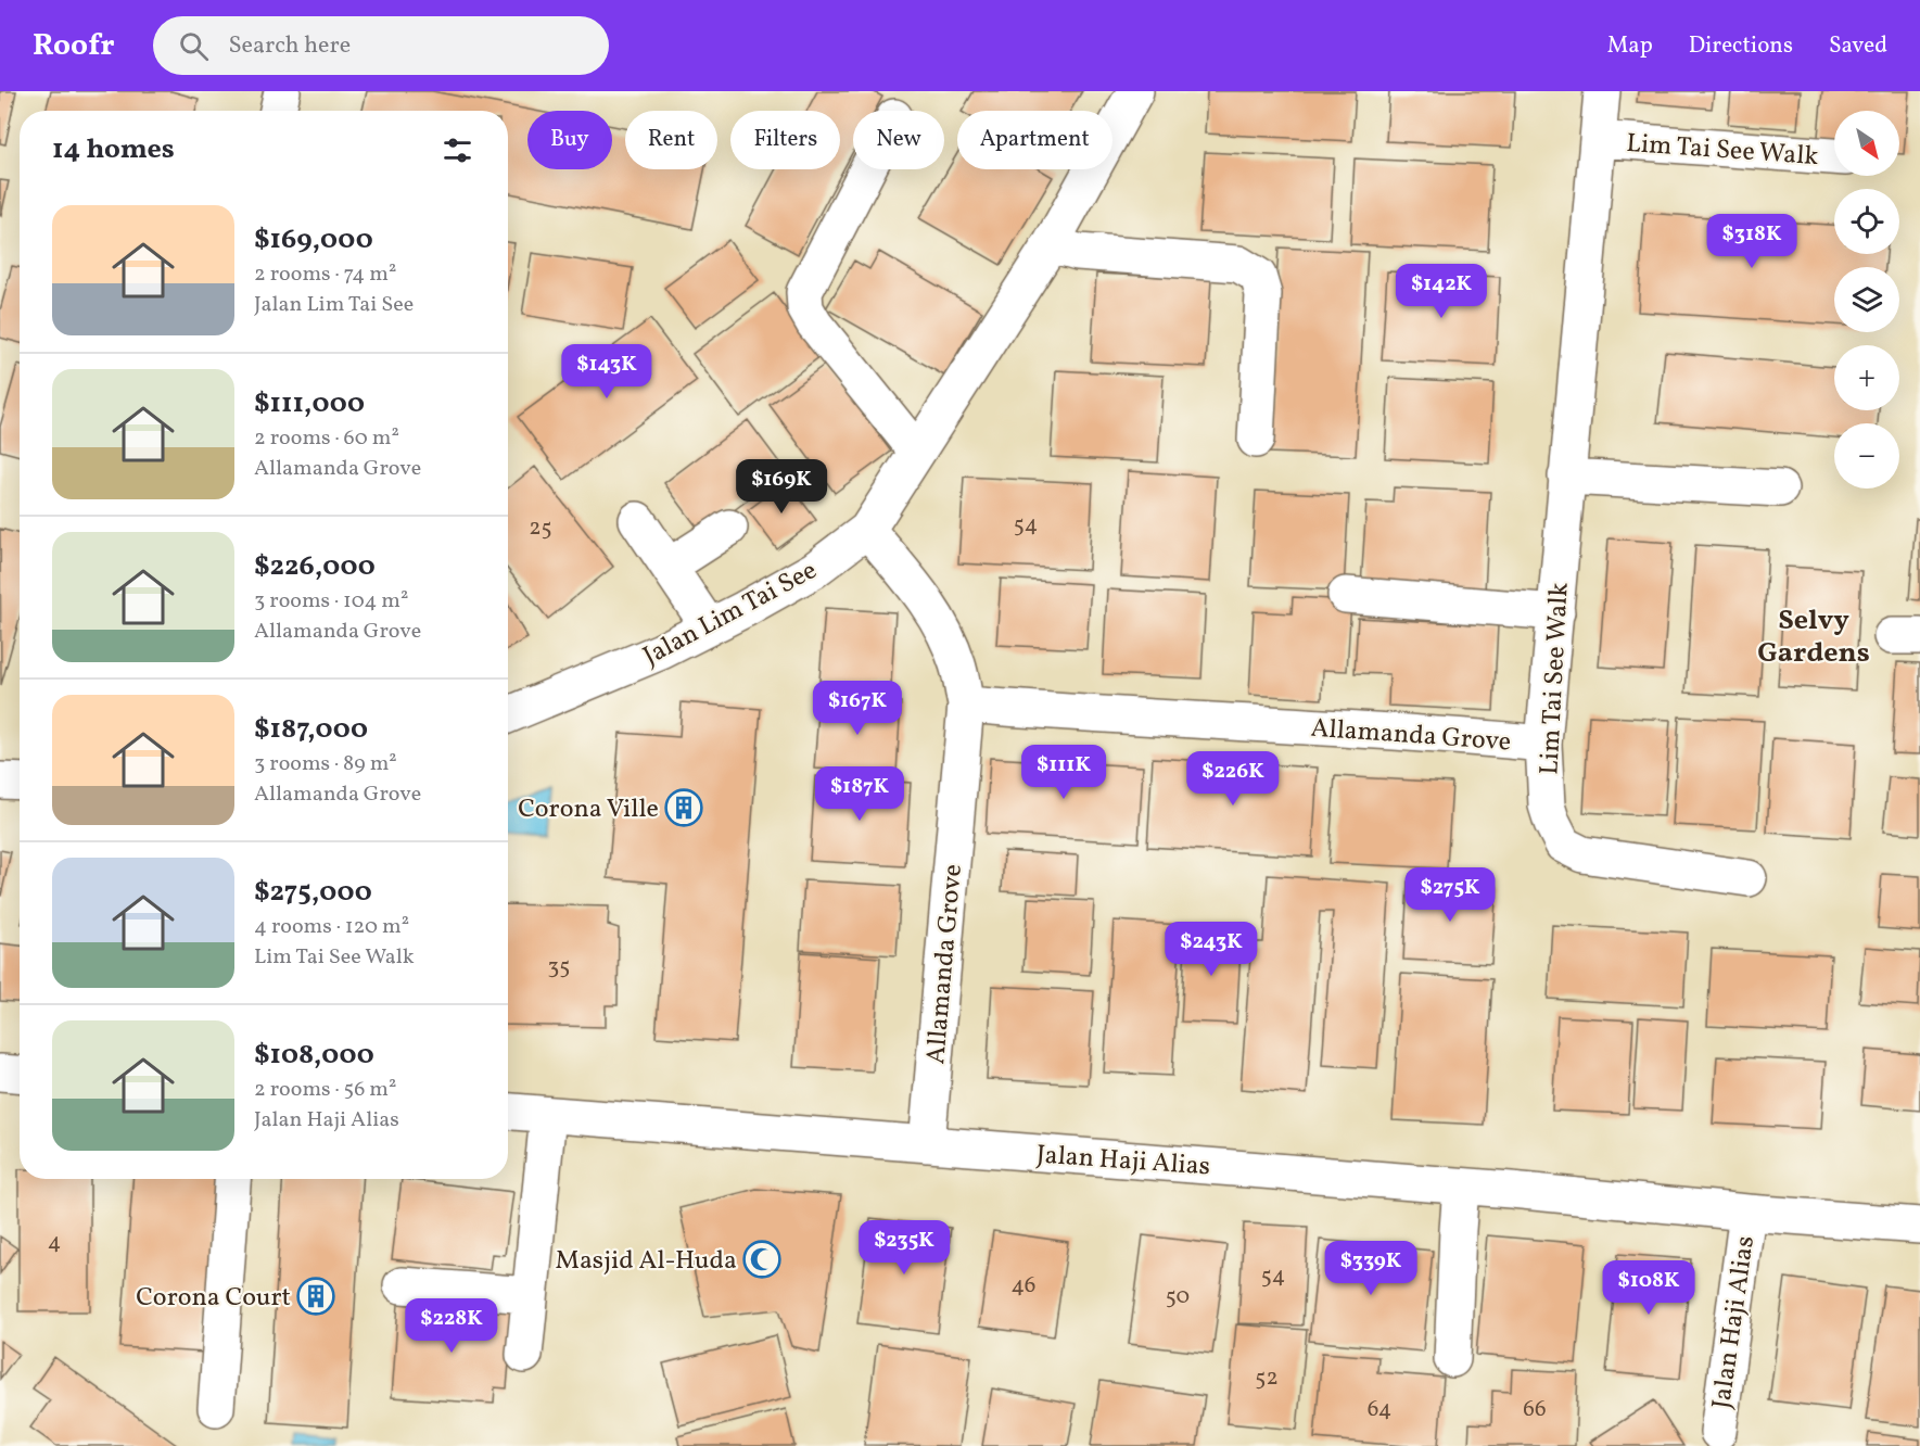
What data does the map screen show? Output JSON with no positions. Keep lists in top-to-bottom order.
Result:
{
  "streets": {
    "street": [
      "Lim Tai See Walk",
      "Jalan Lim Tai See",
      "Allamanda Grove",
      "Jalan Haji Alias"
    ]
  },
  "crossings": [
    ["Lim Tai See Walk", "Allamanda Grove"],
    ["Jalan Lim Tai See", "Allamanda Grove"],
    ["Allamanda Grove", "Jalan Haji Alias"]
  ],
  "districts": ["Selvy Gardens"],
  "places": {
    "building": ["Corona Ville", "Corona Court"],
    "mosque": ["Masjid Al-Huda"]
  },
  "house_numbers": [
    "54",
    "25",
    "35",
    "4",
    "54",
    "46",
    "50",
    "52",
    "64",
    "66"
  ],
  "north": "bottom right",
  "page": {
    "header": "Roofr",
    "search": "Search here",
    "nav": ["Map", "Directions", "Saved"],
    "map_buttons": ["+", "−"],
    "chip": [
      "Buy",
      "Rent",
      "Filters",
      "New",
      "Apartment"
    ],
    "heading": "14 homes",
    "list": [
      {
        "name": "$169,000",
        "note": "2 rooms · 74 m² · Jalan Lim Tai See"
      },
      {
        "name": "$111,000",
        "note": "2 rooms · 60 m² · Allamanda Grove"
      },
      {
        "name": "$226,000",
        "note": "3 rooms · 104 m² · Allamanda Grove"
      },
      {
        "name": "$187,000",
        "note": "3 rooms · 89 m² · Allamanda Grove"
      },
      {
        "name": "$275,000",
        "note": "4 rooms · 120 m² · Lim Tai See Walk"
      },
      {
        "name": "$108,000",
        "note": "2 rooms · 56 m² · Jalan Haji Alias"
      }
    ],
    "price": [
      "$318K",
      "$142K",
      "$143K",
      "$169K",
      "$167K",
      "$111K",
      "$226K",
      "$187K",
      "$275K",
      "$243K",
      "$235K",
      "$339K",
      "$108K",
      "$228K"
    ]
  }
}
